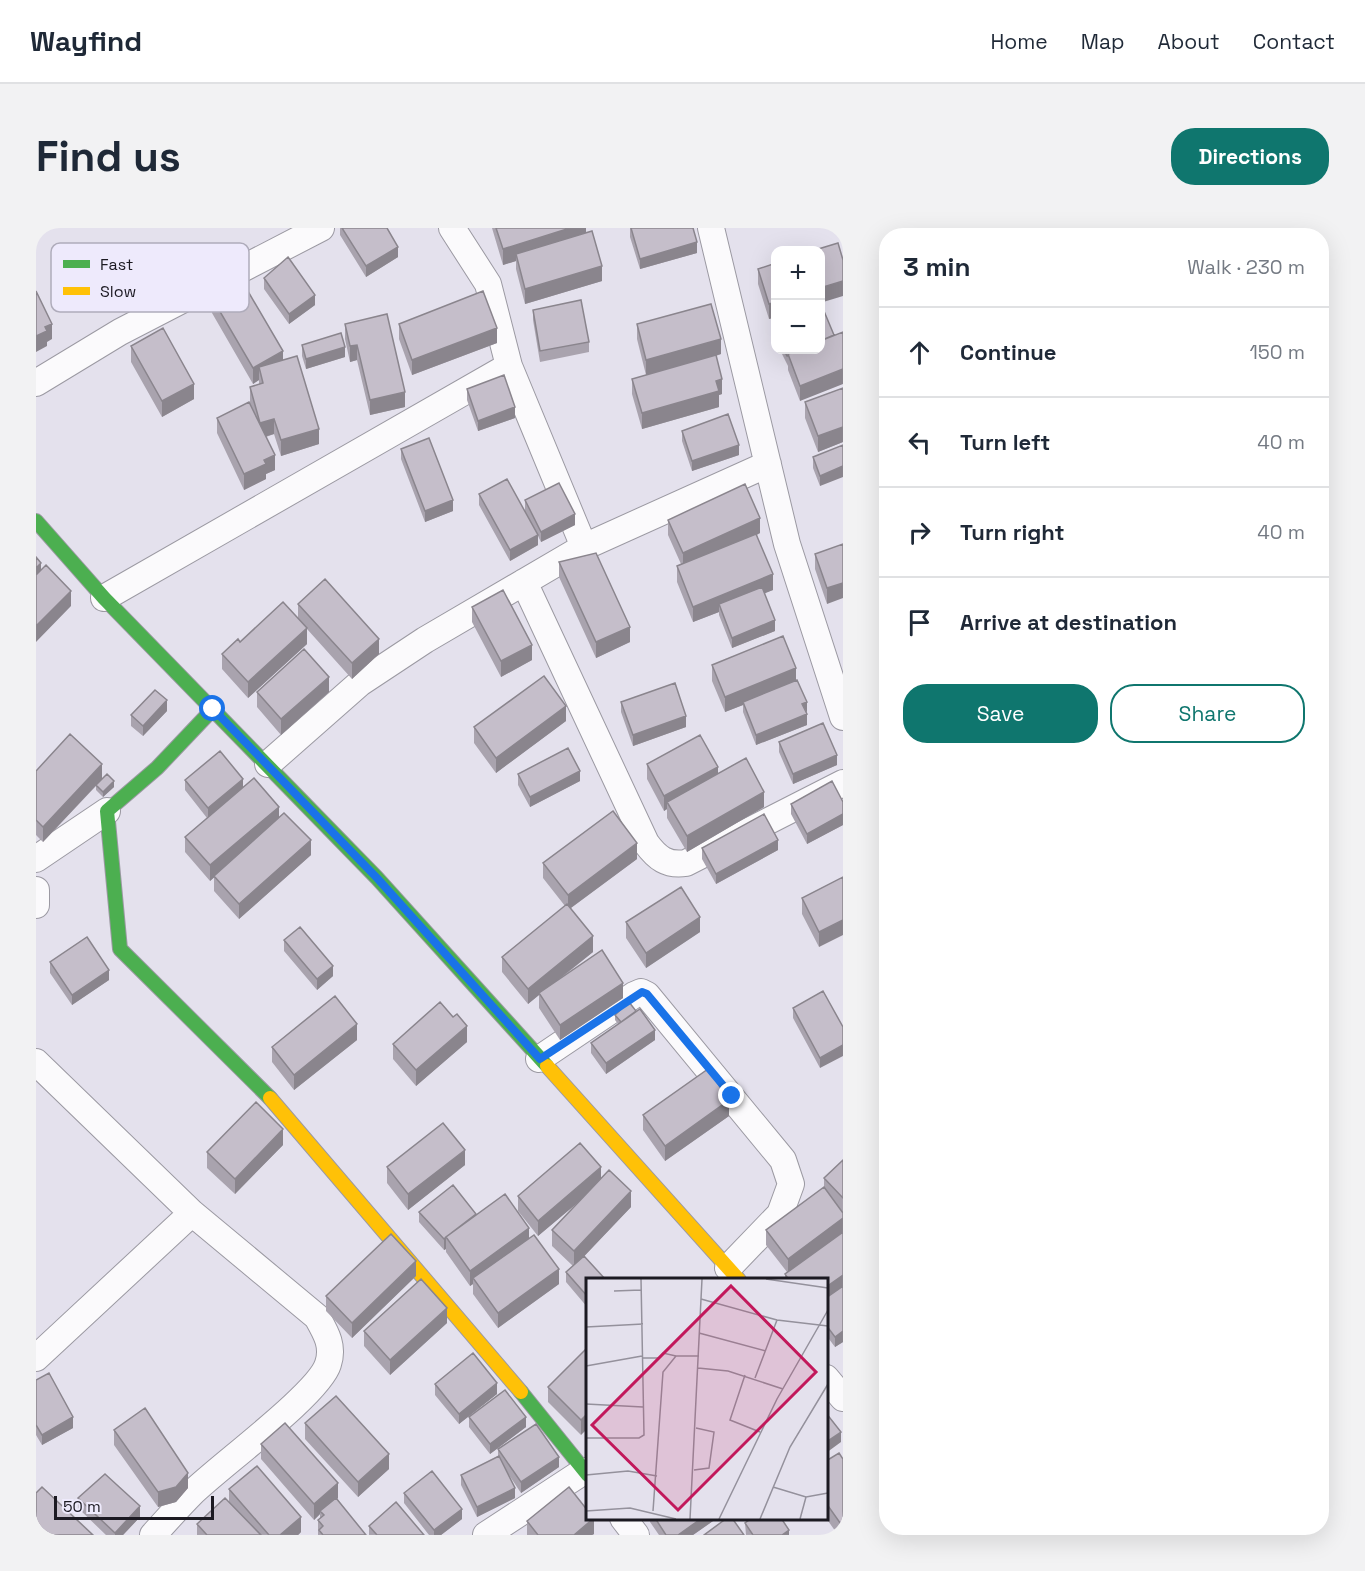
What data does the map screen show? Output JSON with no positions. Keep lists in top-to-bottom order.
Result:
{
  "legend": ["Fast", "Slow"],
  "scale_bar": "50 m",
  "page": {
    "header": "Wayfind",
    "nav": [
      "Home",
      "Map",
      "About",
      "Contact"
    ],
    "buttons": [
      "Directions",
      ["Save", "Share"]
    ],
    "title": "Find us",
    "heading": ["3 min", "Walk · 230 m"],
    "map_buttons": ["+", "−"],
    "list": [
      ["Continue", "150 m"],
      ["Turn left", "40 m"],
      ["Turn right", "40 m"],
      "Arrive at destination"
    ],
    "scale": "50 m"
  }
}
